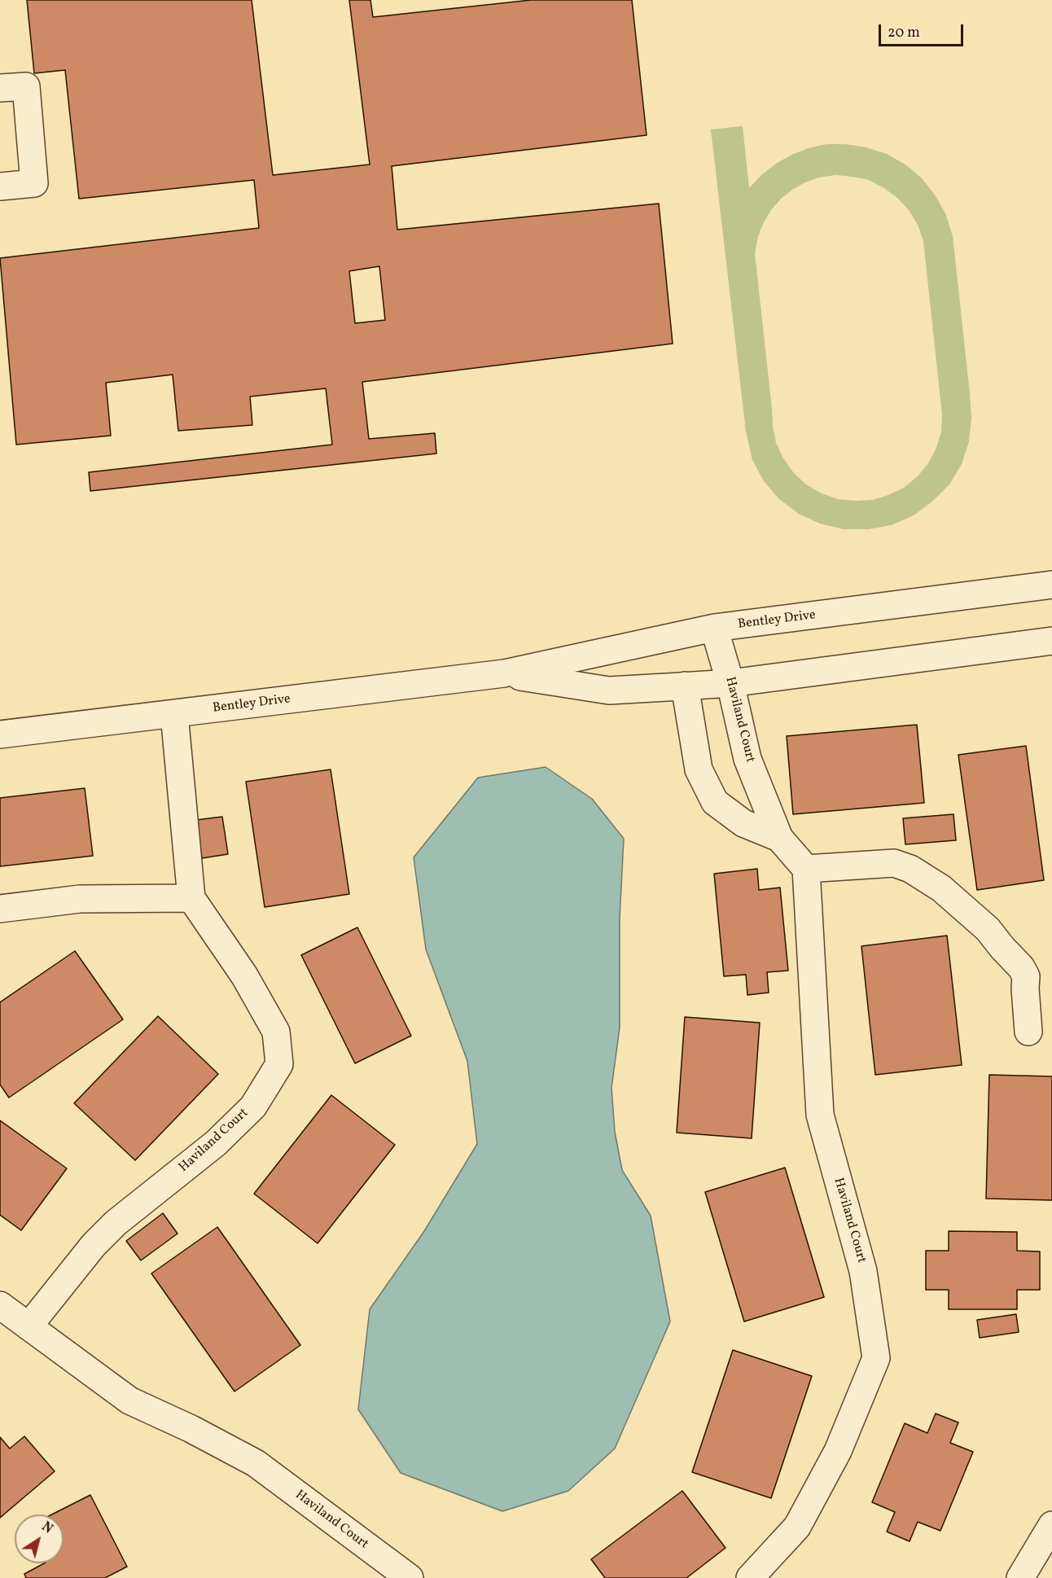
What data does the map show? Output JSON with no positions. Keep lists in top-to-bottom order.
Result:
{
  "streets": {
    "street": ["Bentley Drive", "Haviland Court"]
  },
  "crossings": [
    ["Bentley Drive", "Haviland Court"]
  ],
  "scale_bar": "20 m",
  "north": "top right"
}
